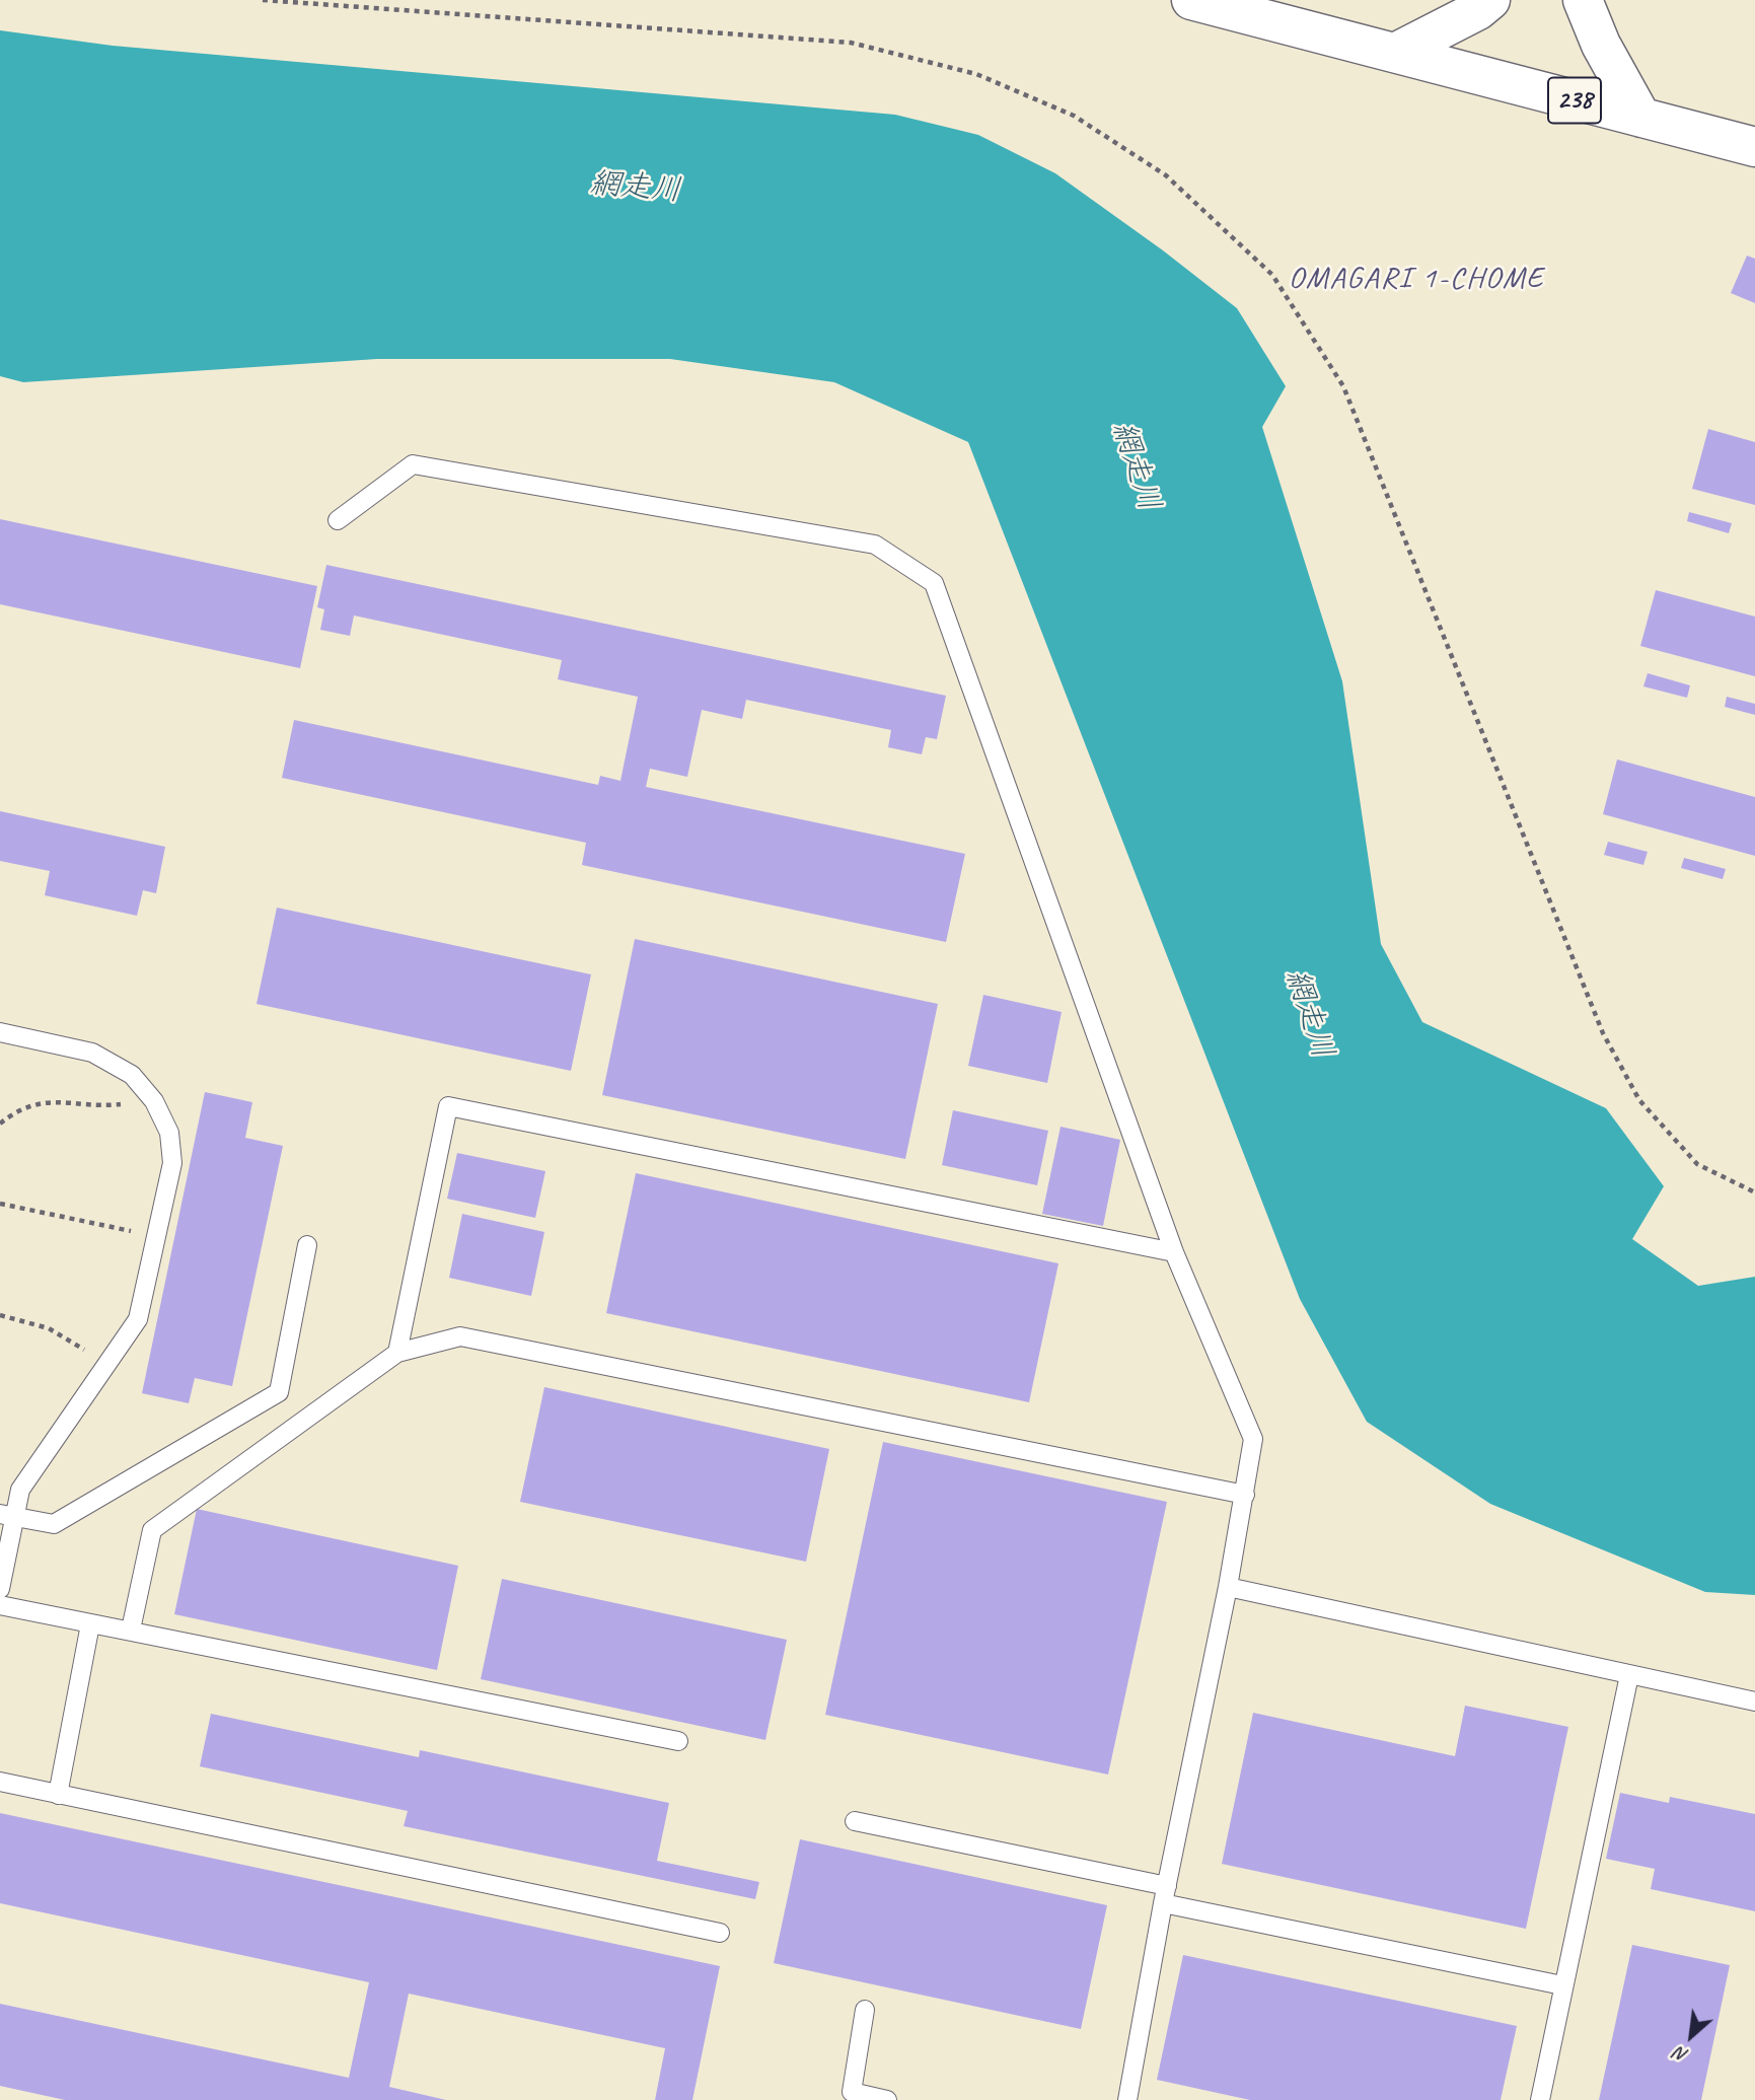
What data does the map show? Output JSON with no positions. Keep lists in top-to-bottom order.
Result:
{
  "streets": {
    "highway": ["238"]
  },
  "districts": ["OMAGARI 1-CHOME"],
  "water": ["網走川"],
  "north": "bottom left"
}
